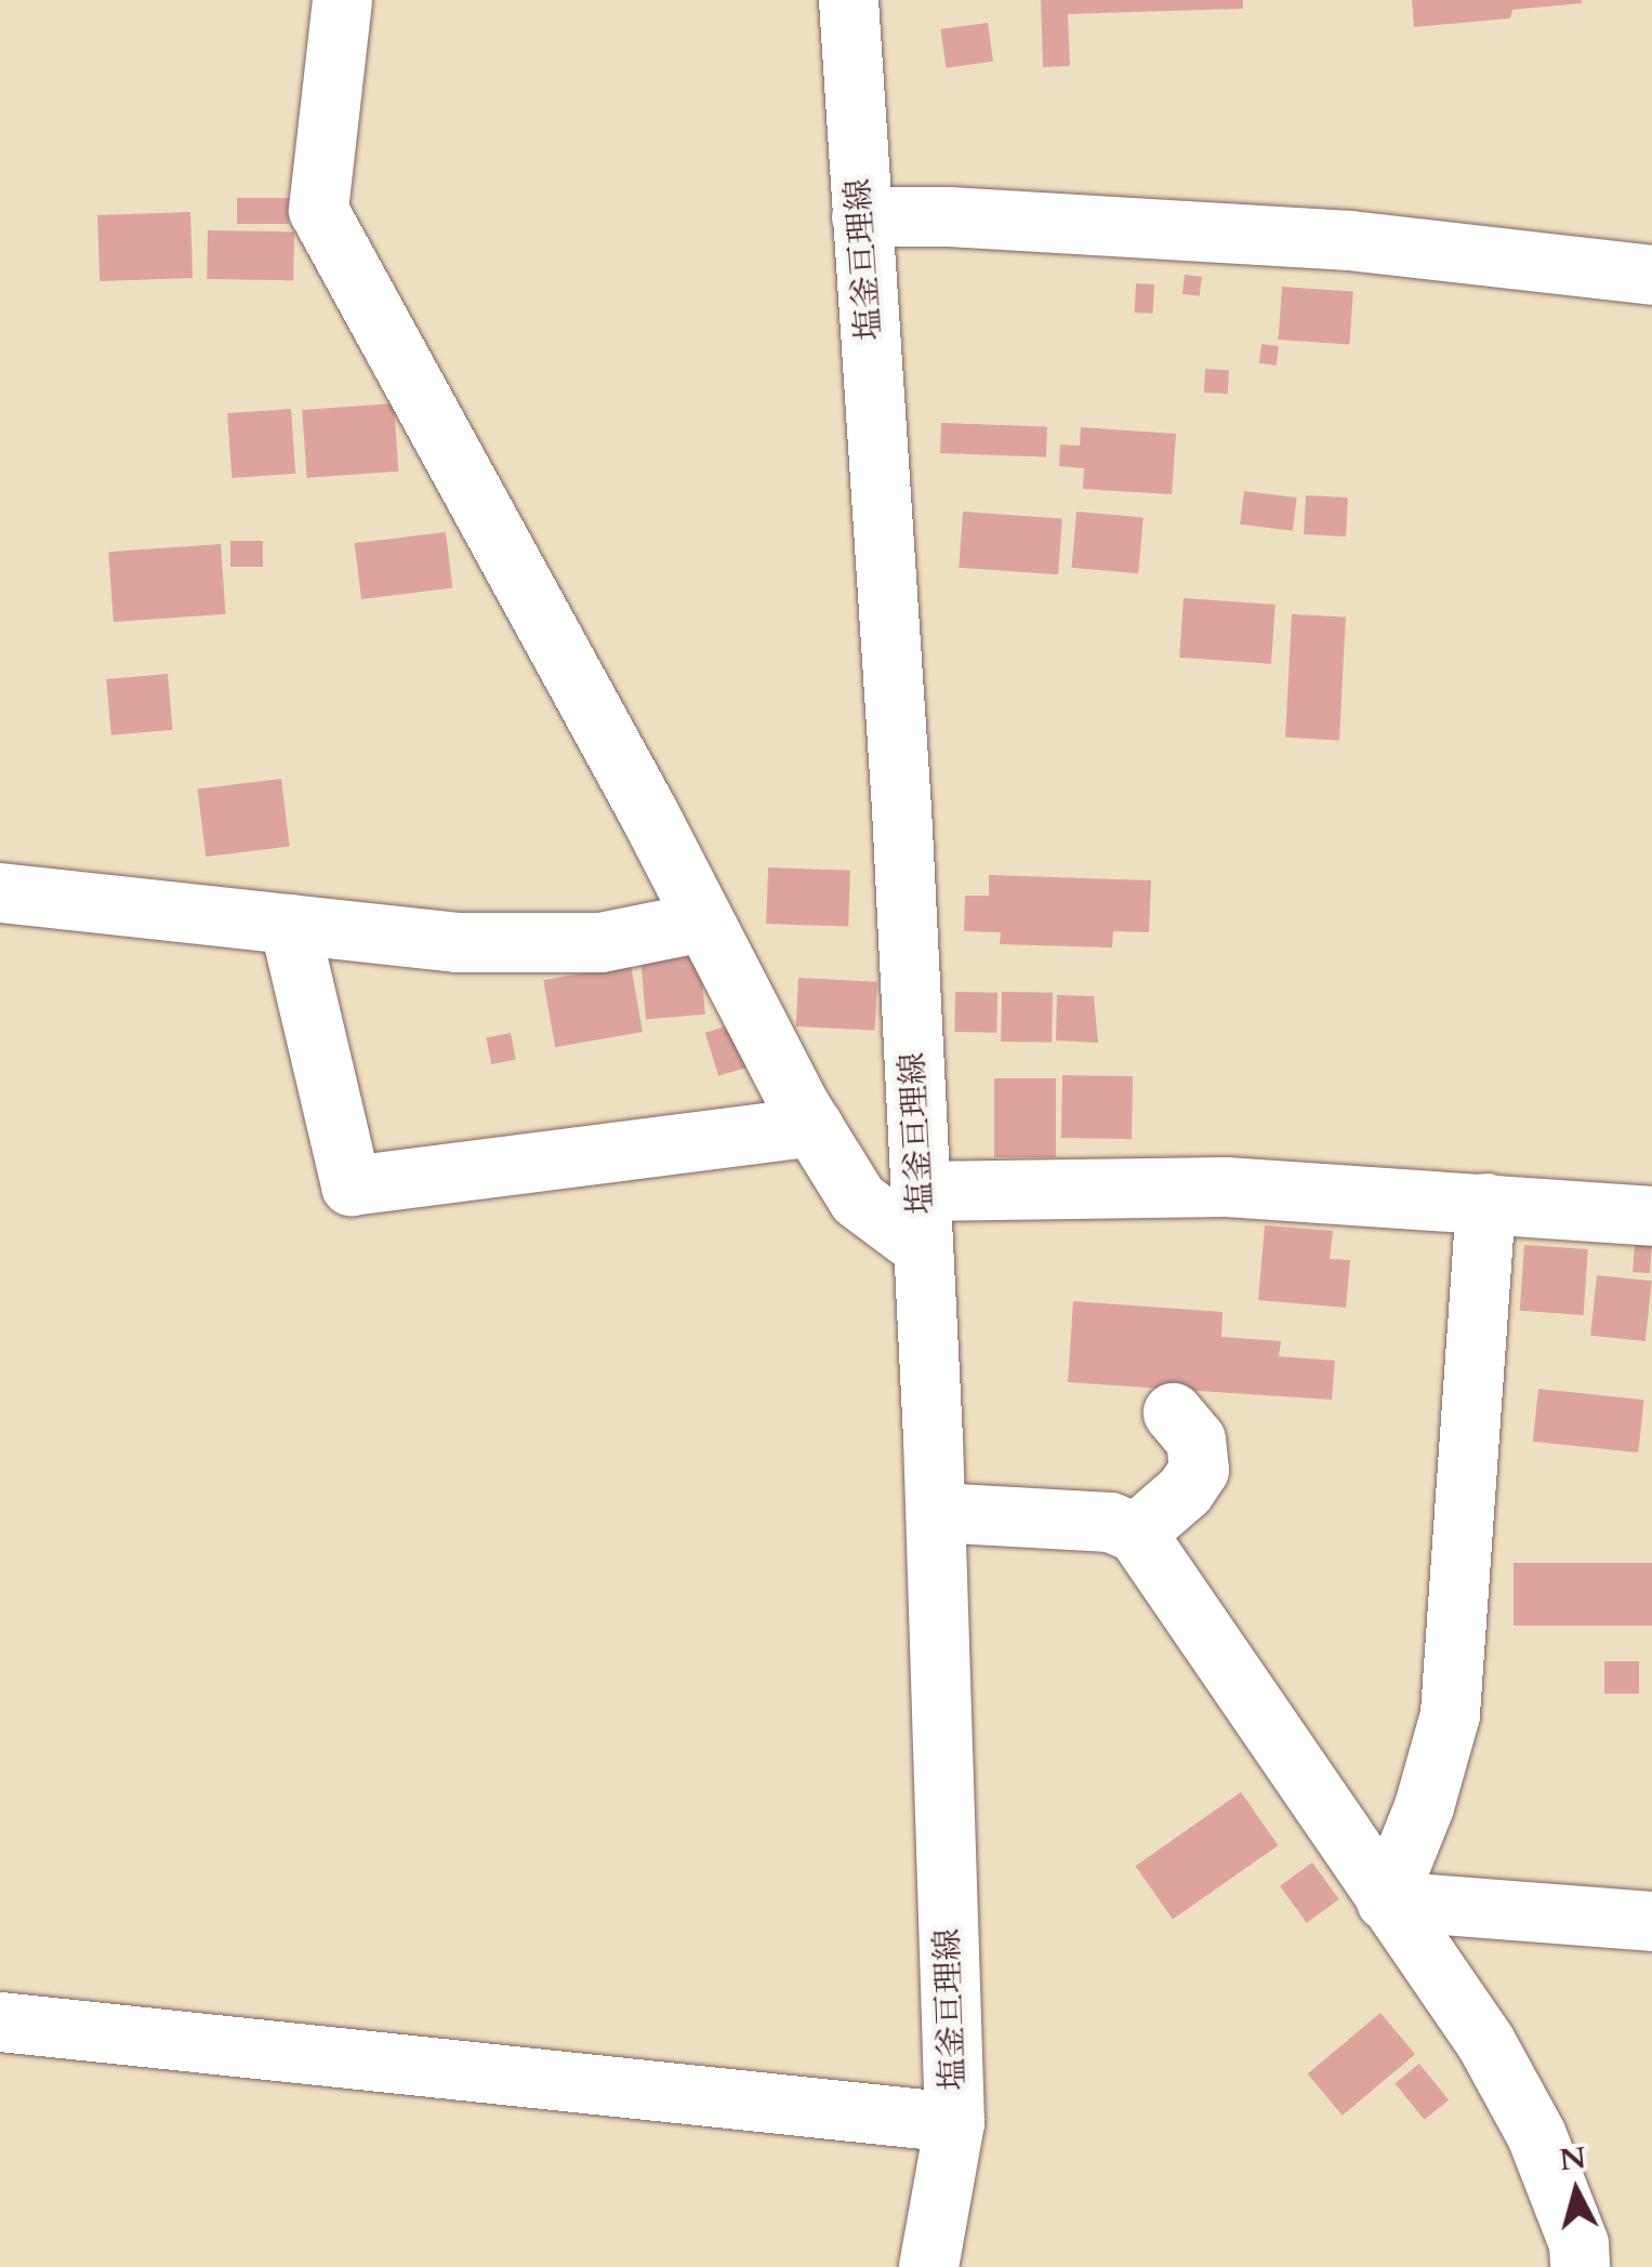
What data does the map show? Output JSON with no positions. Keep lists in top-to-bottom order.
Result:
{
  "streets": {
    "street": ["塩釜亘理線"]
  },
  "north": "top"
}
